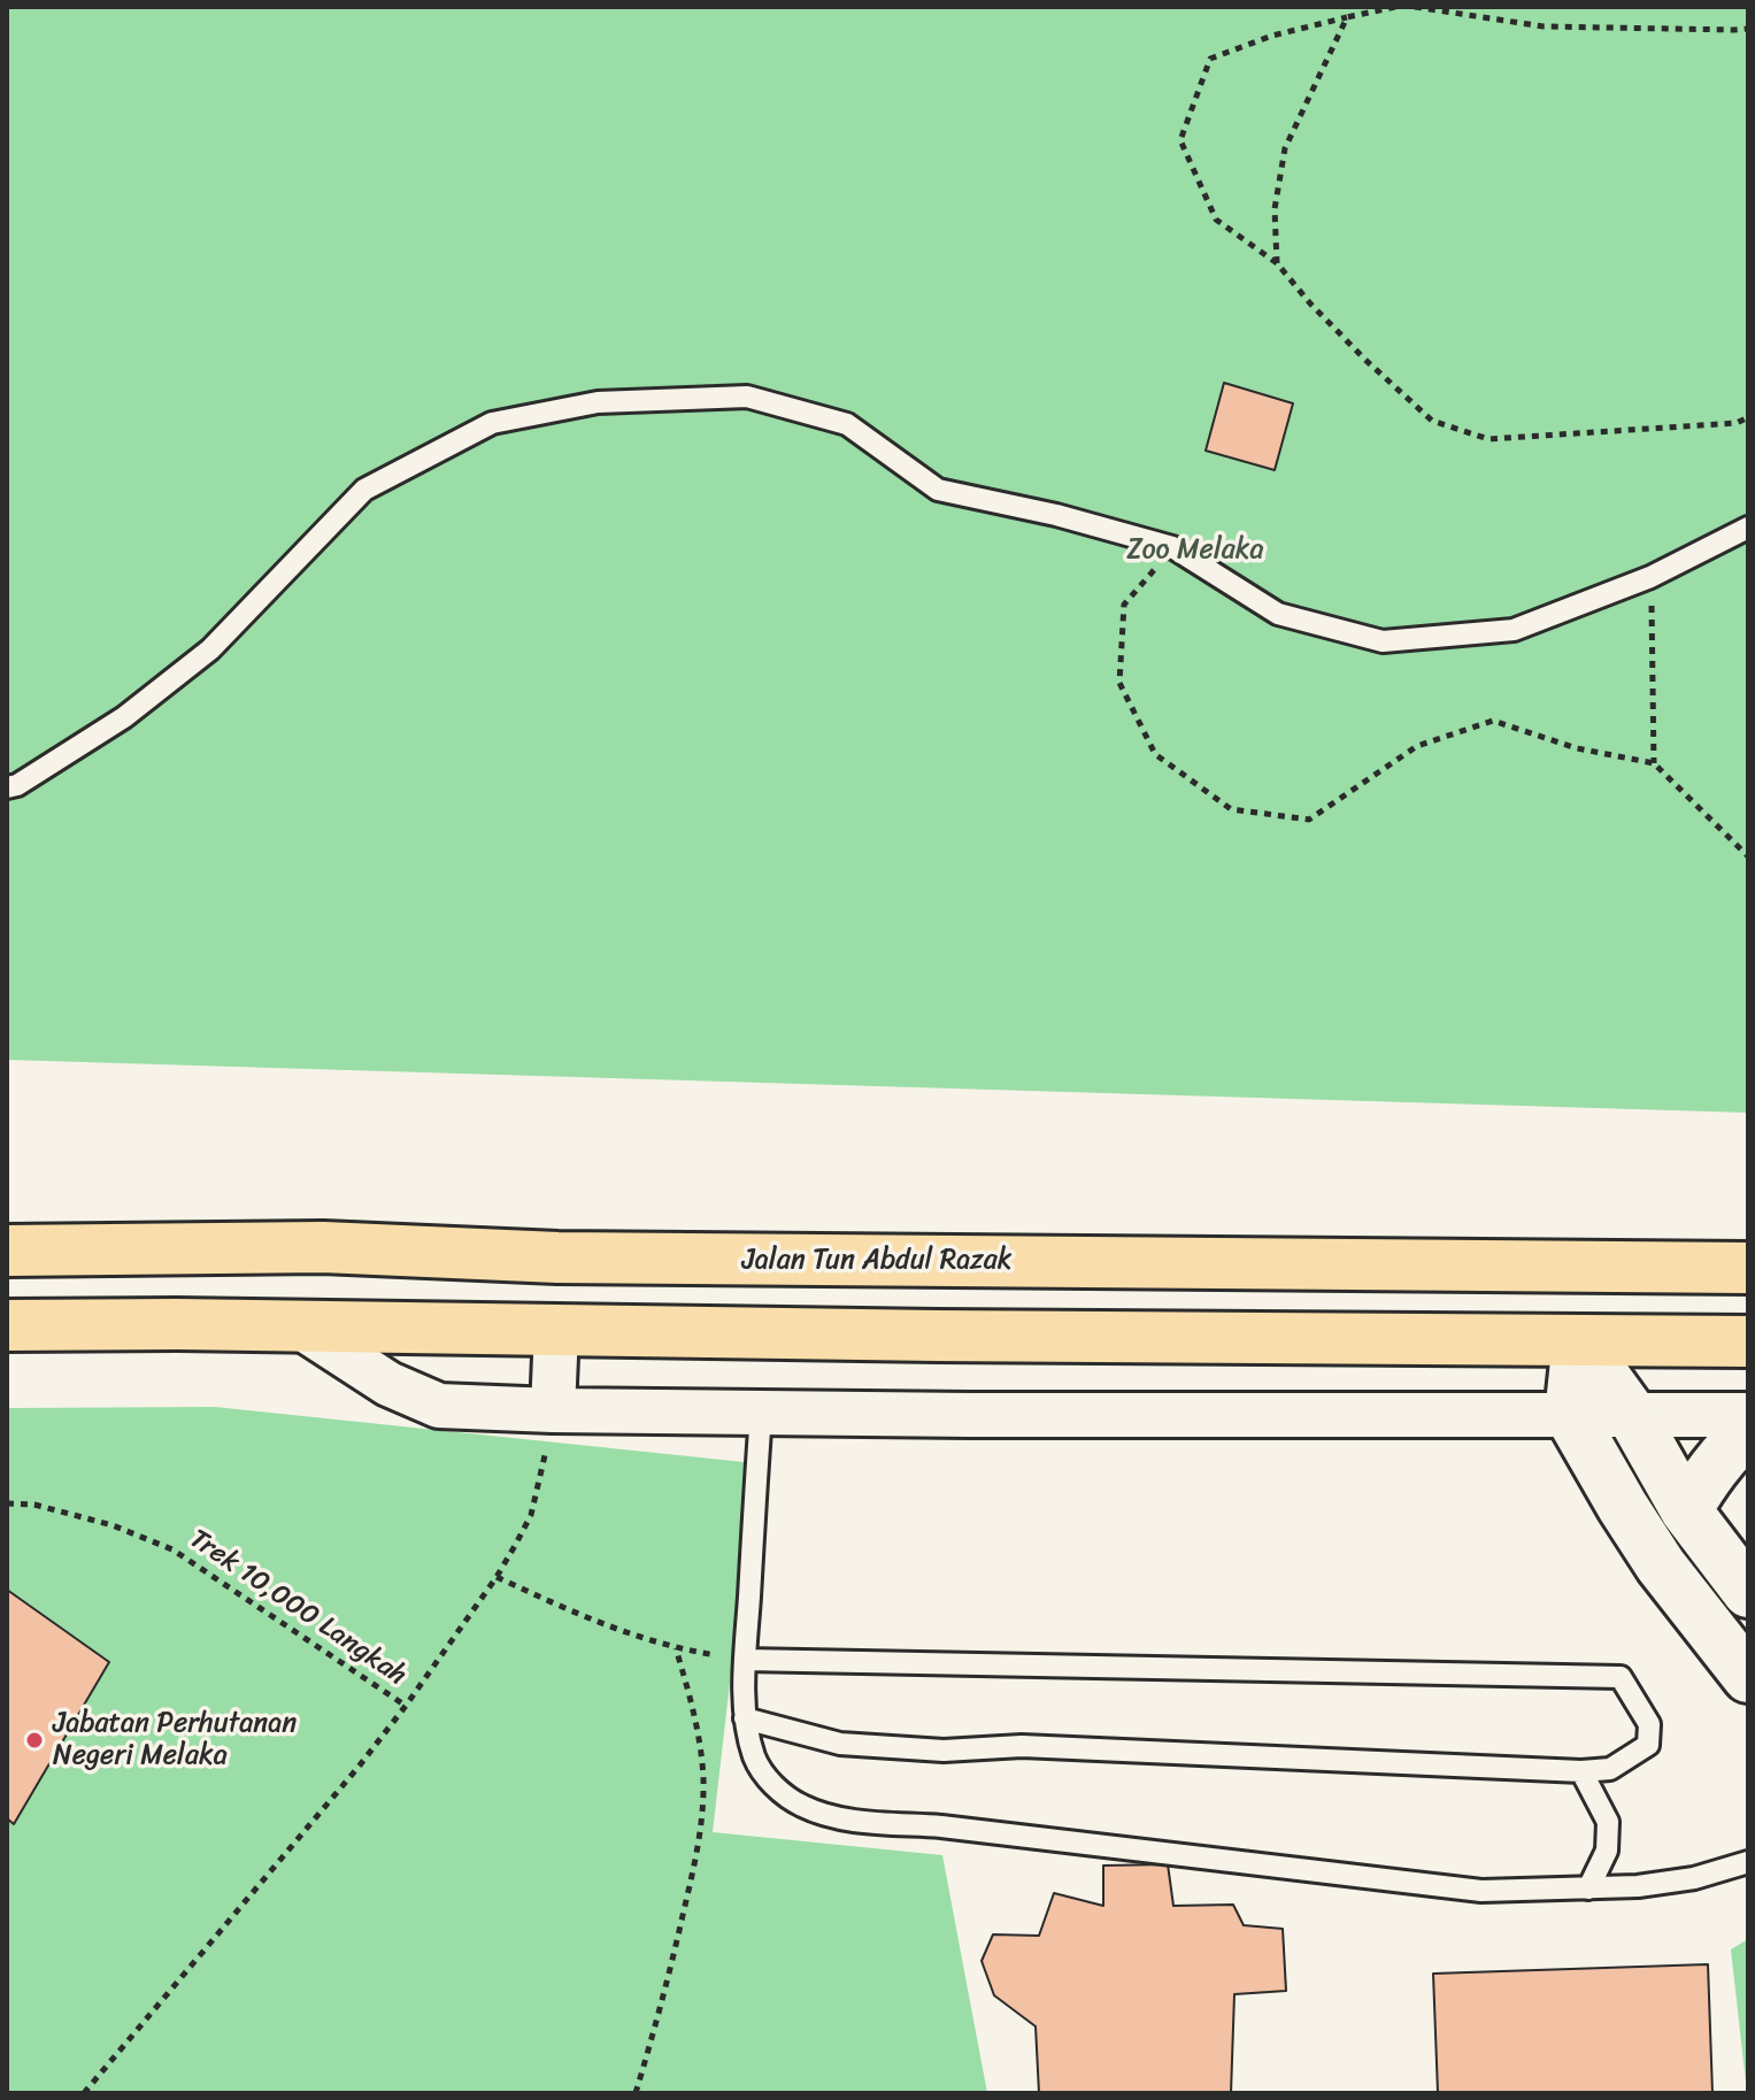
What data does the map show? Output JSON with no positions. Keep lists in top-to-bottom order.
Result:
{
  "streets": {
    "highway": ["Jalan Tun Abdul Razak"],
    "path": ["Trek 10,000 Langkah"]
  },
  "parks": ["Zoo Melaka"],
  "places": ["Jabatan Perhutanan Negeri Melaka"]
}
